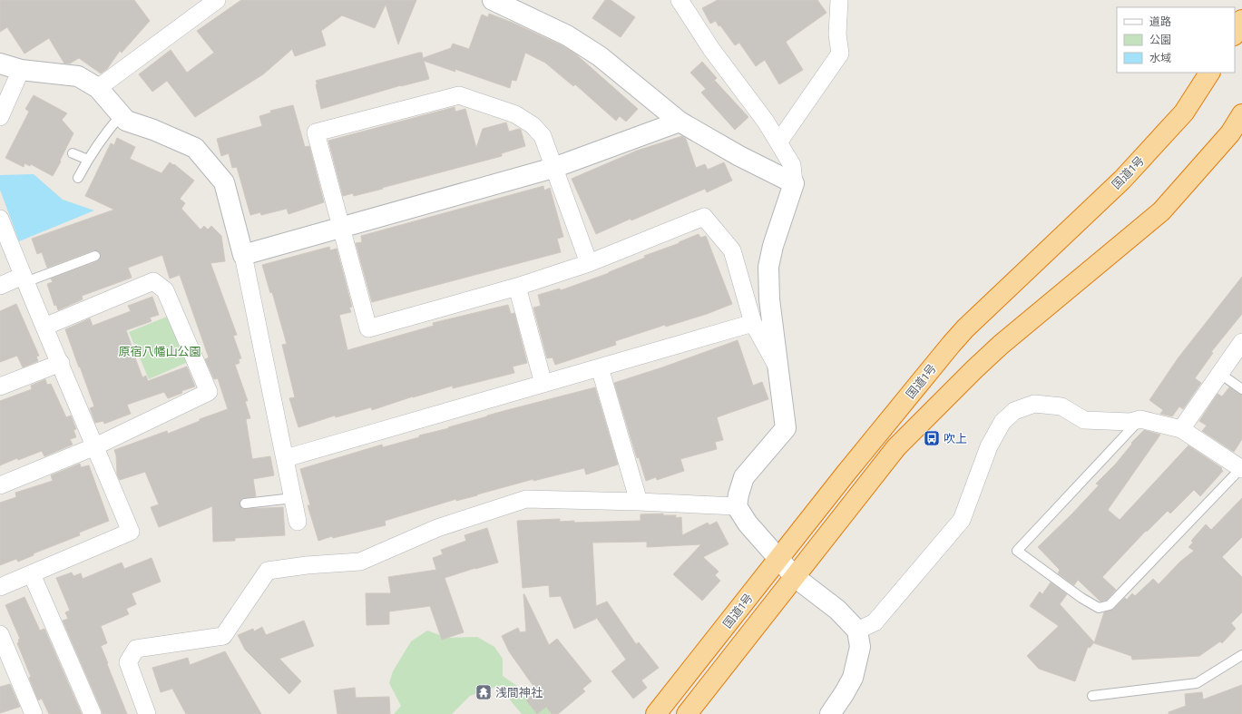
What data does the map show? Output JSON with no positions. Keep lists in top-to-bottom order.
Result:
{
  "streets": {
    "highway": ["国道1号"]
  },
  "parks": ["原宿八幡山公園"],
  "places": {
    "bus stop": ["吹上"],
    "temple": ["浅間神社"]
  },
  "legend": ["道路", "公園", "水域"]
}
